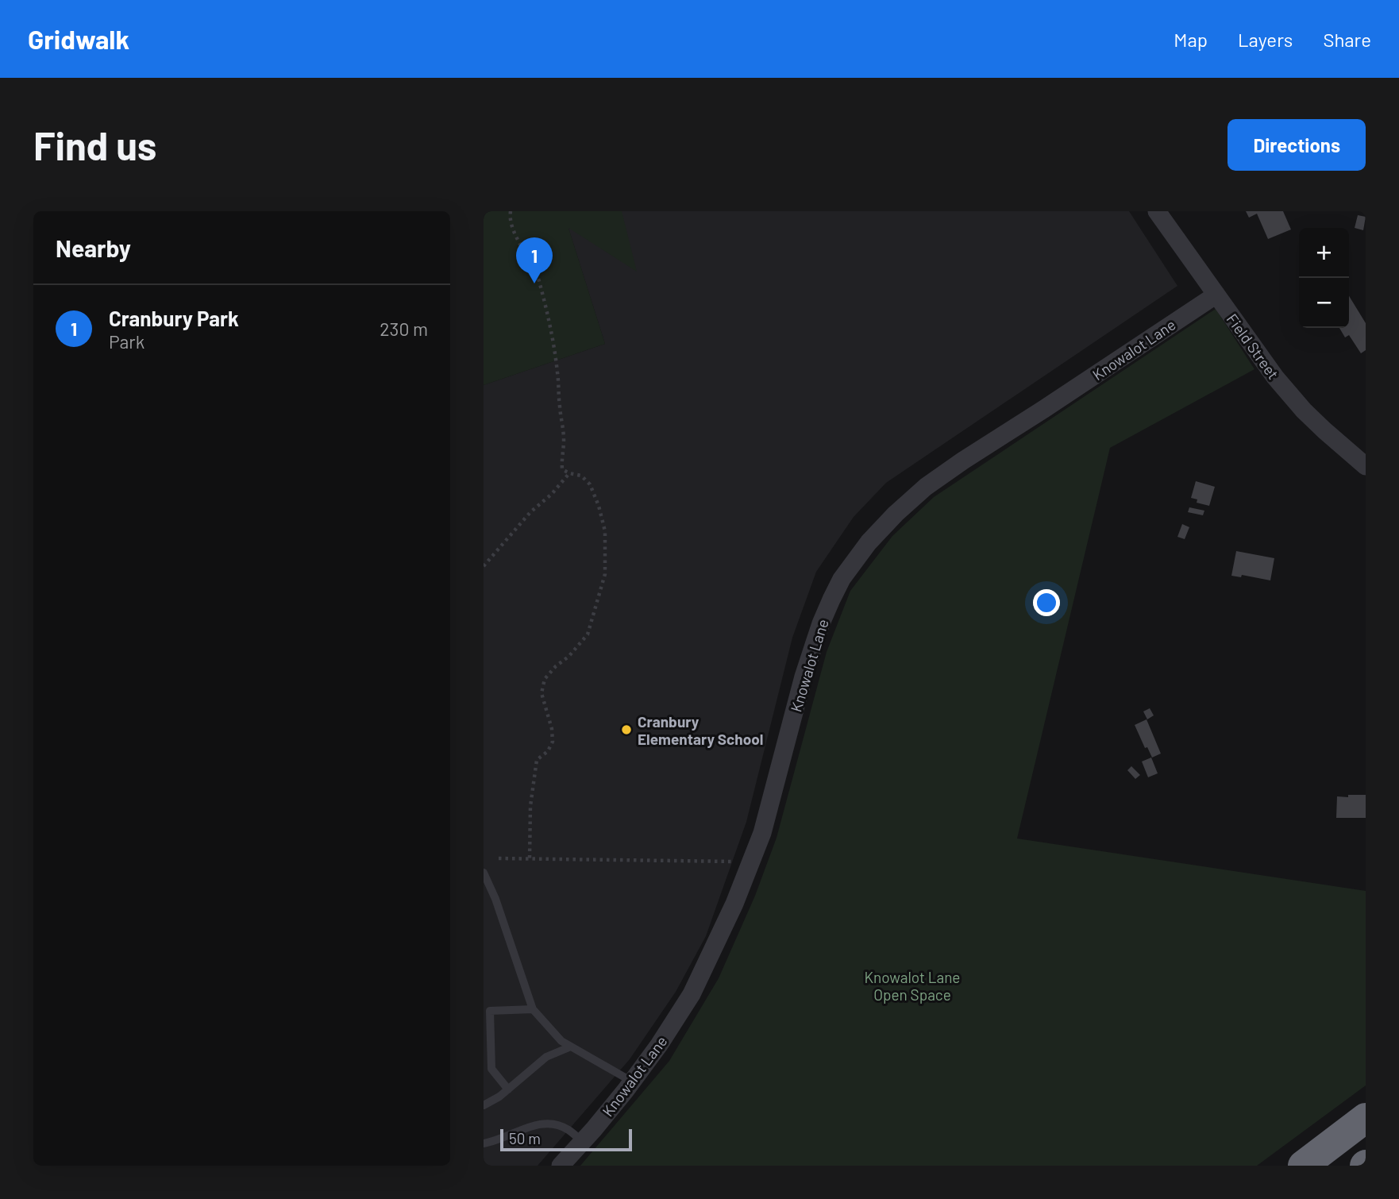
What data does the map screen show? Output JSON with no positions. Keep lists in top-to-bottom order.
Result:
{
  "streets": {
    "street": ["Field Street", "Knowalot Lane"]
  },
  "crossings": [
    ["Field Street", "Knowalot Lane"]
  ],
  "parks": ["Knowalot Lane Open Space"],
  "places": ["Cranbury Elementary School"],
  "scale_bar": "50 m",
  "page": {
    "header": "Gridwalk",
    "nav": ["Map", "Layers", "Share"],
    "buttons": "Directions",
    "title": "Find us",
    "heading": "Nearby",
    "map_buttons": ["+", "−"],
    "pins": "1",
    "list": [
      {
        "mark": "1",
        "name": "Cranbury Park",
        "note": "Park",
        "value": "230 m"
      }
    ],
    "scale": "50 m"
  }
}
